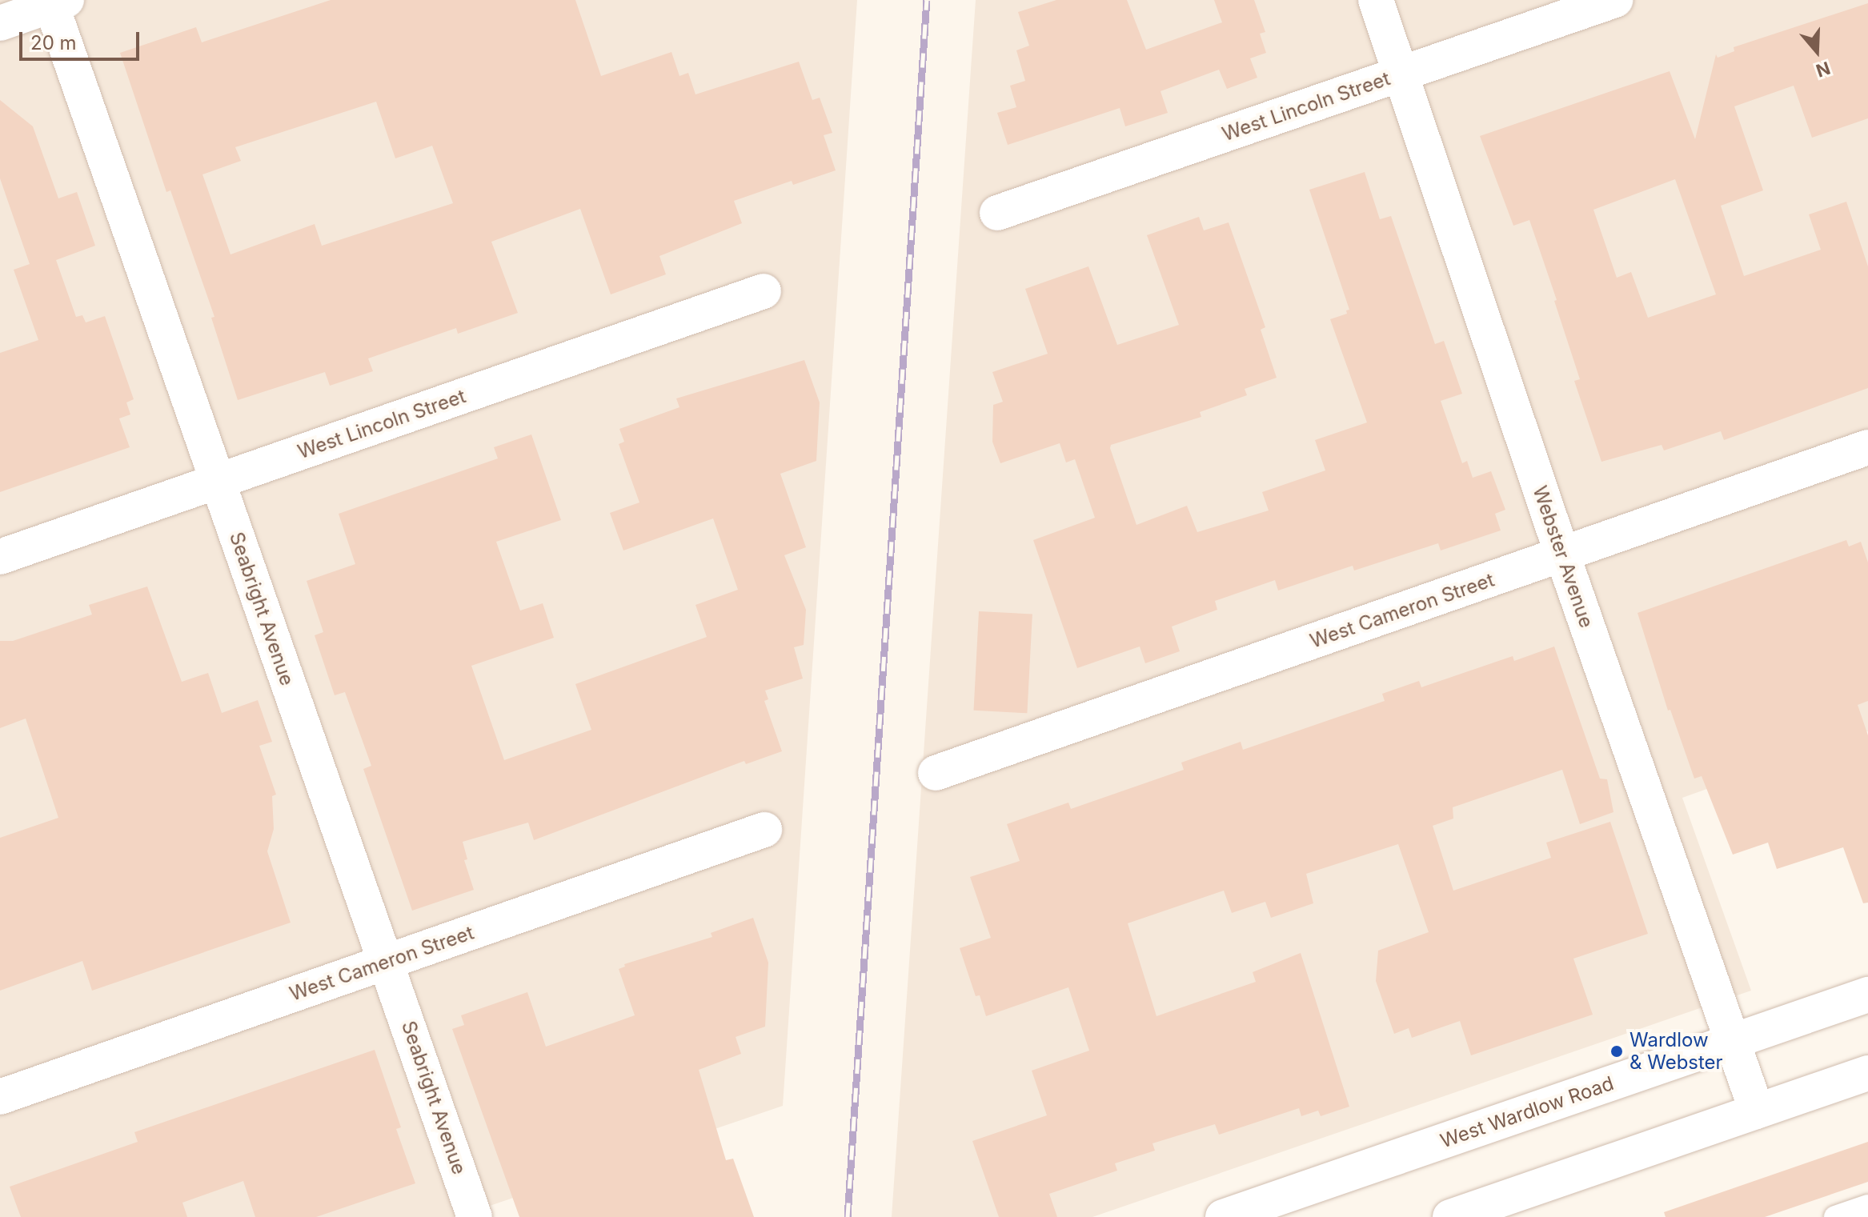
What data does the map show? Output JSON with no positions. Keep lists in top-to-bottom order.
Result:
{
  "streets": {
    "street": [
      "West Lincoln Street",
      "Webster Avenue",
      "Seabright Avenue",
      "West Cameron Street",
      "West Wardlow Road"
    ]
  },
  "crossings": [
    ["West Lincoln Street", "Webster Avenue"],
    ["West Lincoln Street", "Seabright Avenue"],
    ["Webster Avenue", "West Cameron Street"],
    ["Webster Avenue", "West Wardlow Road"],
    ["Seabright Avenue", "West Cameron Street"]
  ],
  "places": ["Wardlow & Webster"],
  "scale_bar": "20 m",
  "north": "bottom"
}
